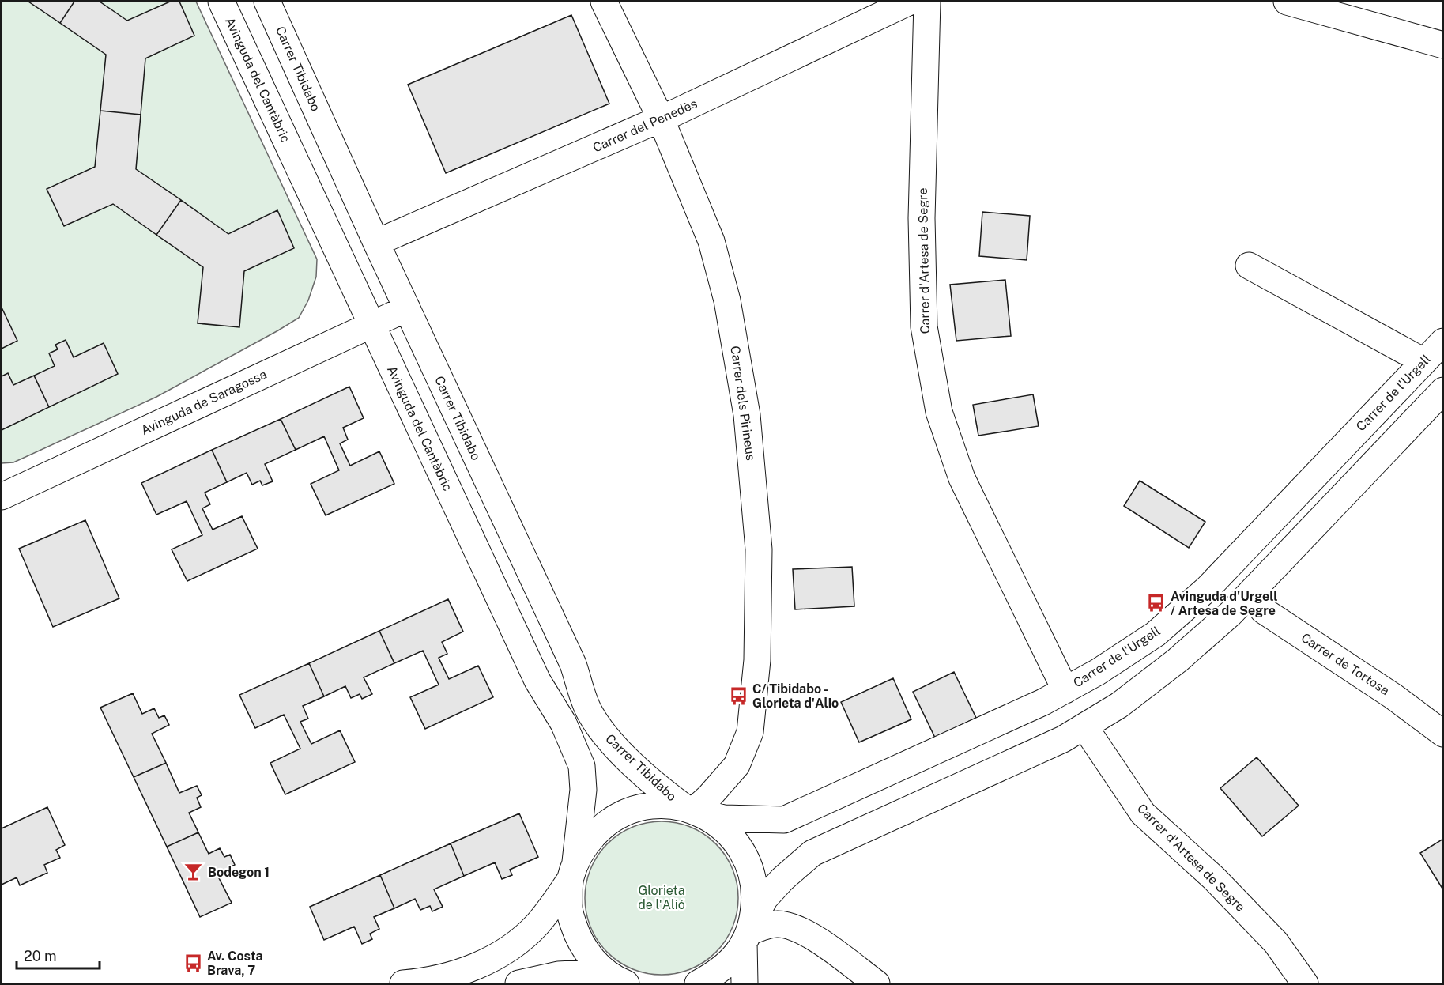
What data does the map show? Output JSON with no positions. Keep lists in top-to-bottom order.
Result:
{
  "streets": {
    "street": [
      "Carrer Tibidabo",
      "Avinguda del Cantàbric",
      "Carrer del Penedès",
      "Carrer d'Artesa de Segre",
      "Carrer de l'Urgell",
      "Avinguda de Saragossa",
      "Carrer dels Pirineus",
      "Carrer de Tortosa"
    ]
  },
  "crossings": [
    ["Carrer Tibidabo", "Carrer del Penedès"],
    ["Carrer Tibidabo", "Carrer de l'Urgell"],
    ["Carrer Tibidabo", "Avinguda de Saragossa"],
    ["Carrer Tibidabo", "Carrer dels Pirineus"],
    ["Avinguda del Cantàbric", "Avinguda de Saragossa"],
    ["Carrer del Penedès", "Carrer dels Pirineus"],
    ["Carrer d'Artesa de Segre", "Carrer de l'Urgell"],
    ["Carrer de l'Urgell", "Carrer dels Pirineus"]
  ],
  "parks": ["Glorieta de l'Alió"],
  "places": {
    "bus stop": ["Avinguda d'Urgell / Artesa de Segre", "C/ Tibidabo - Glorieta d'Alio", "Av. Costa Brava, 7"],
    "bar": ["Bodegon 1"]
  },
  "scale_bar": "20 m"
}
